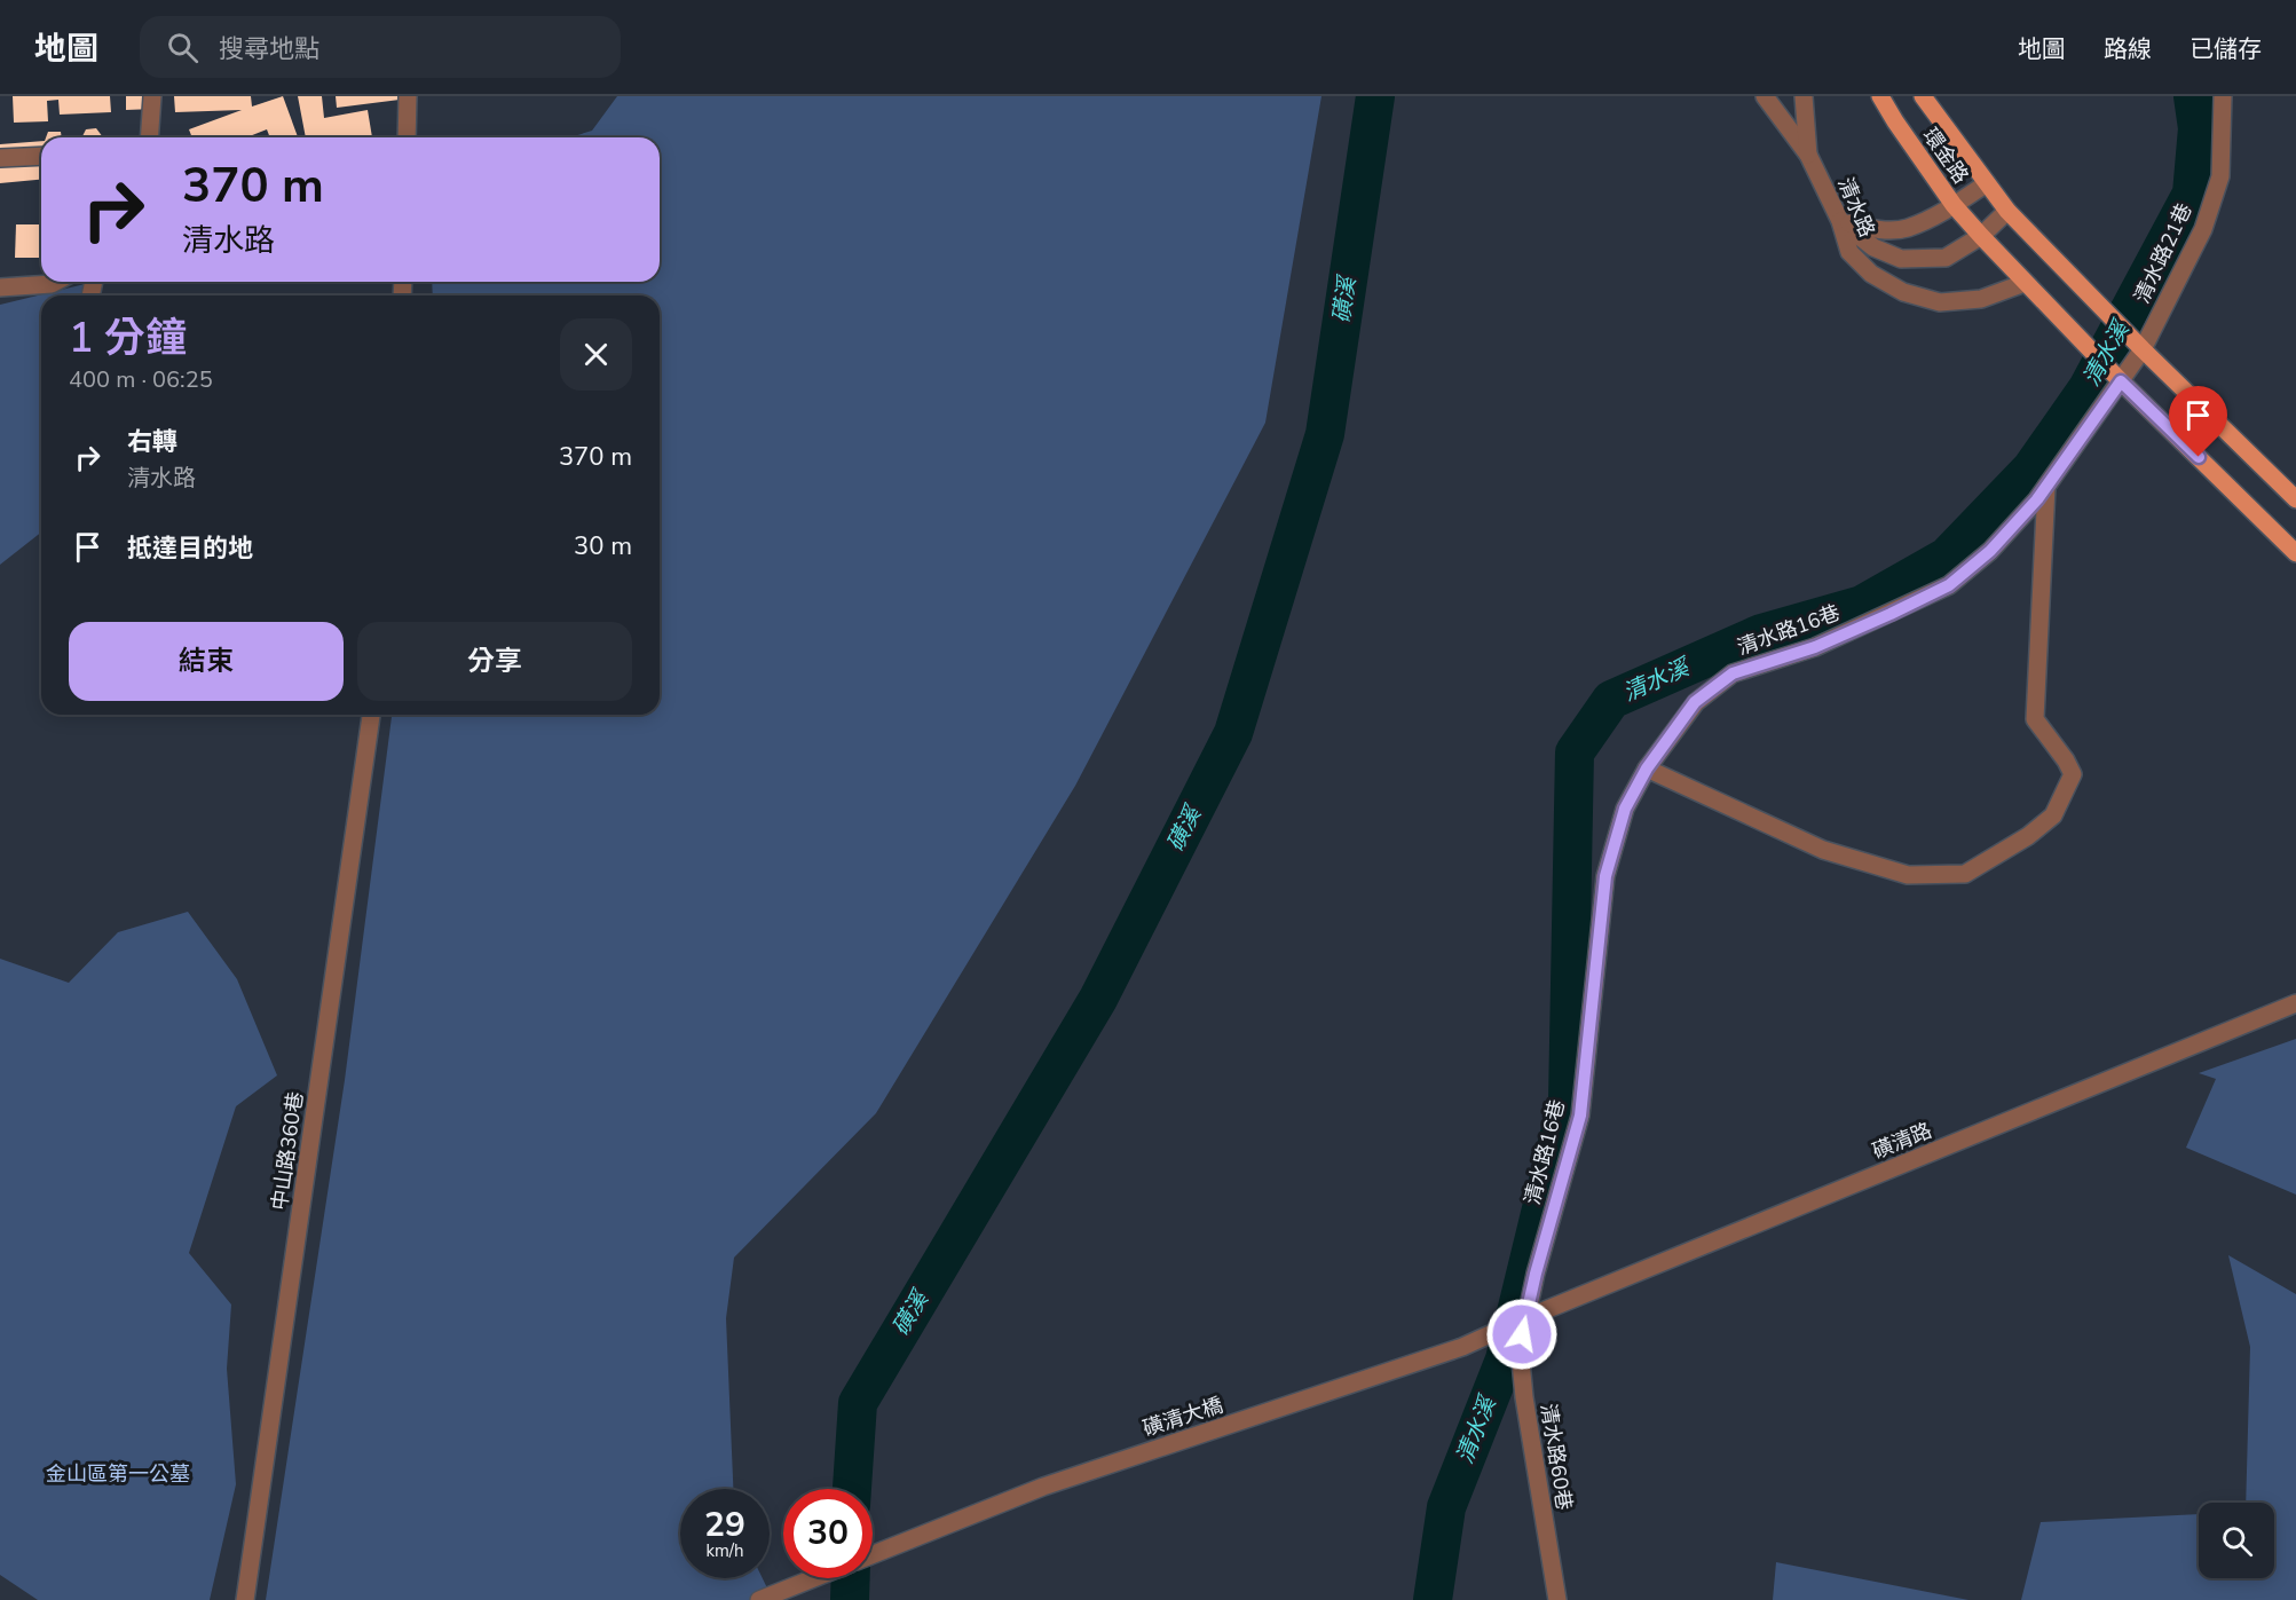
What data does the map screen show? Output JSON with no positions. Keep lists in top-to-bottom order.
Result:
{
  "streets": {
    "main road": ["環金路"],
    "street": [
      "清水路",
      "清水路21巷",
      "清水路16巷",
      "磺清路",
      "中山路360巷",
      "磺清大橋",
      "清水路60巷"
    ]
  },
  "crossings": [
    ["清水路21巷", "清水路16巷"],
    ["清水路16巷", "磺清路"],
    ["清水路16巷", "磺清大橋"],
    ["清水路16巷", "清水路60巷"],
    ["磺清路", "磺清大橋"],
    ["磺清路", "清水路60巷"],
    ["磺清大橋", "清水路60巷"]
  ],
  "water": ["磺溪", "清水溪"],
  "parks": ["金山區第一公墓"],
  "page": {
    "header": "地圖",
    "search": "搜尋地點",
    "nav": ["地圖", "路線", "已儲存"],
    "turn": ["370 m", "清水路"],
    "heading": ["1 分鐘", "400 m · 06:25"],
    "list": [
      {
        "name": "右轉",
        "note": "清水路",
        "value": "370 m"
      },
      {
        "name": "抵達目的地",
        "value": "30 m"
      }
    ],
    "buttons": ["結束", "分享"],
    "speed": "29 km/h",
    "limit": "30"
  }
}
